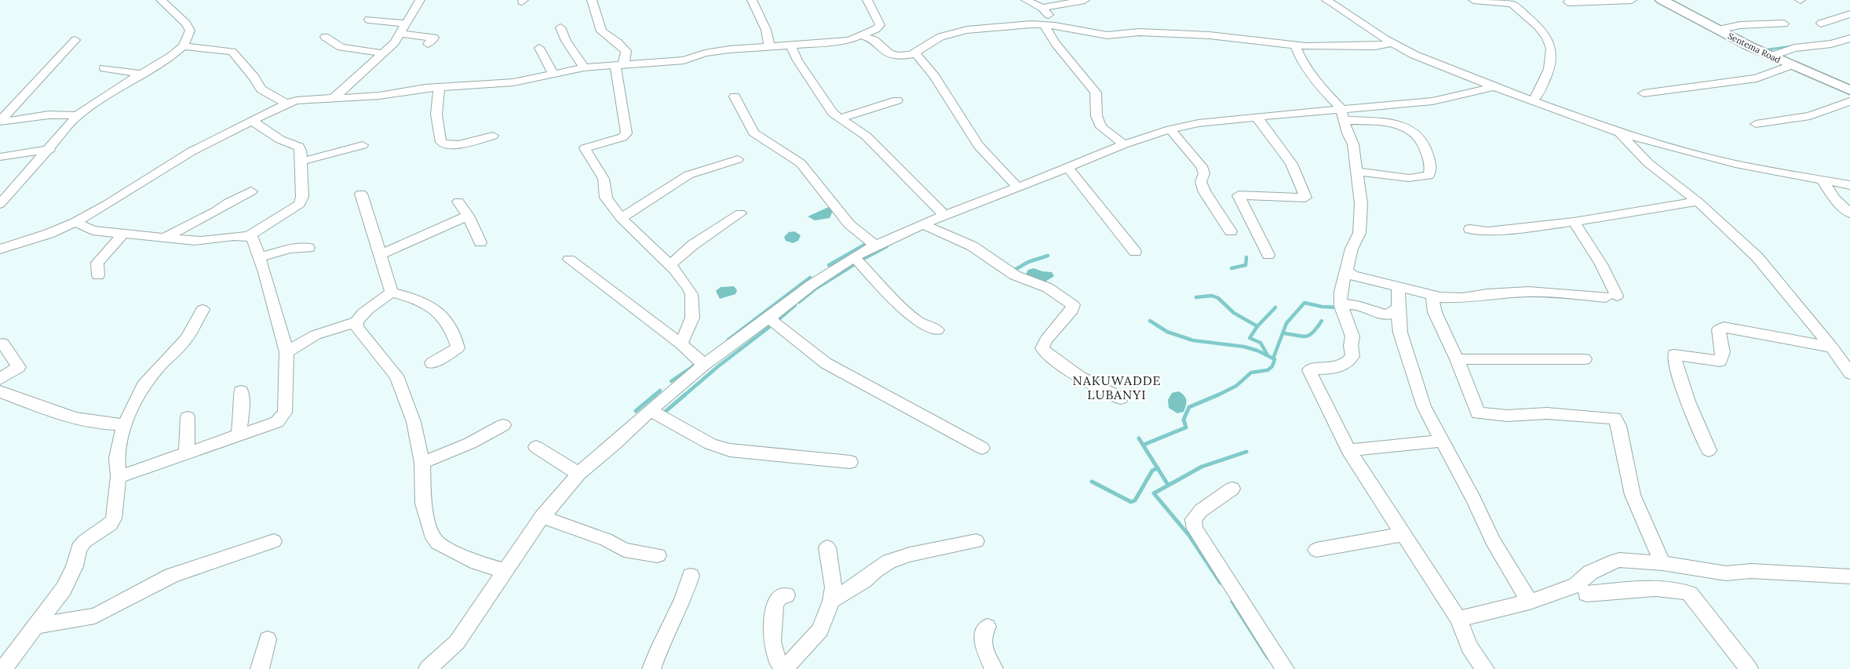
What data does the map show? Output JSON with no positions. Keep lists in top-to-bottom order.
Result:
{
  "streets": {
    "main road": ["Sentema Road"]
  },
  "districts": ["NAKUWADDE LUBANYI"]
}
